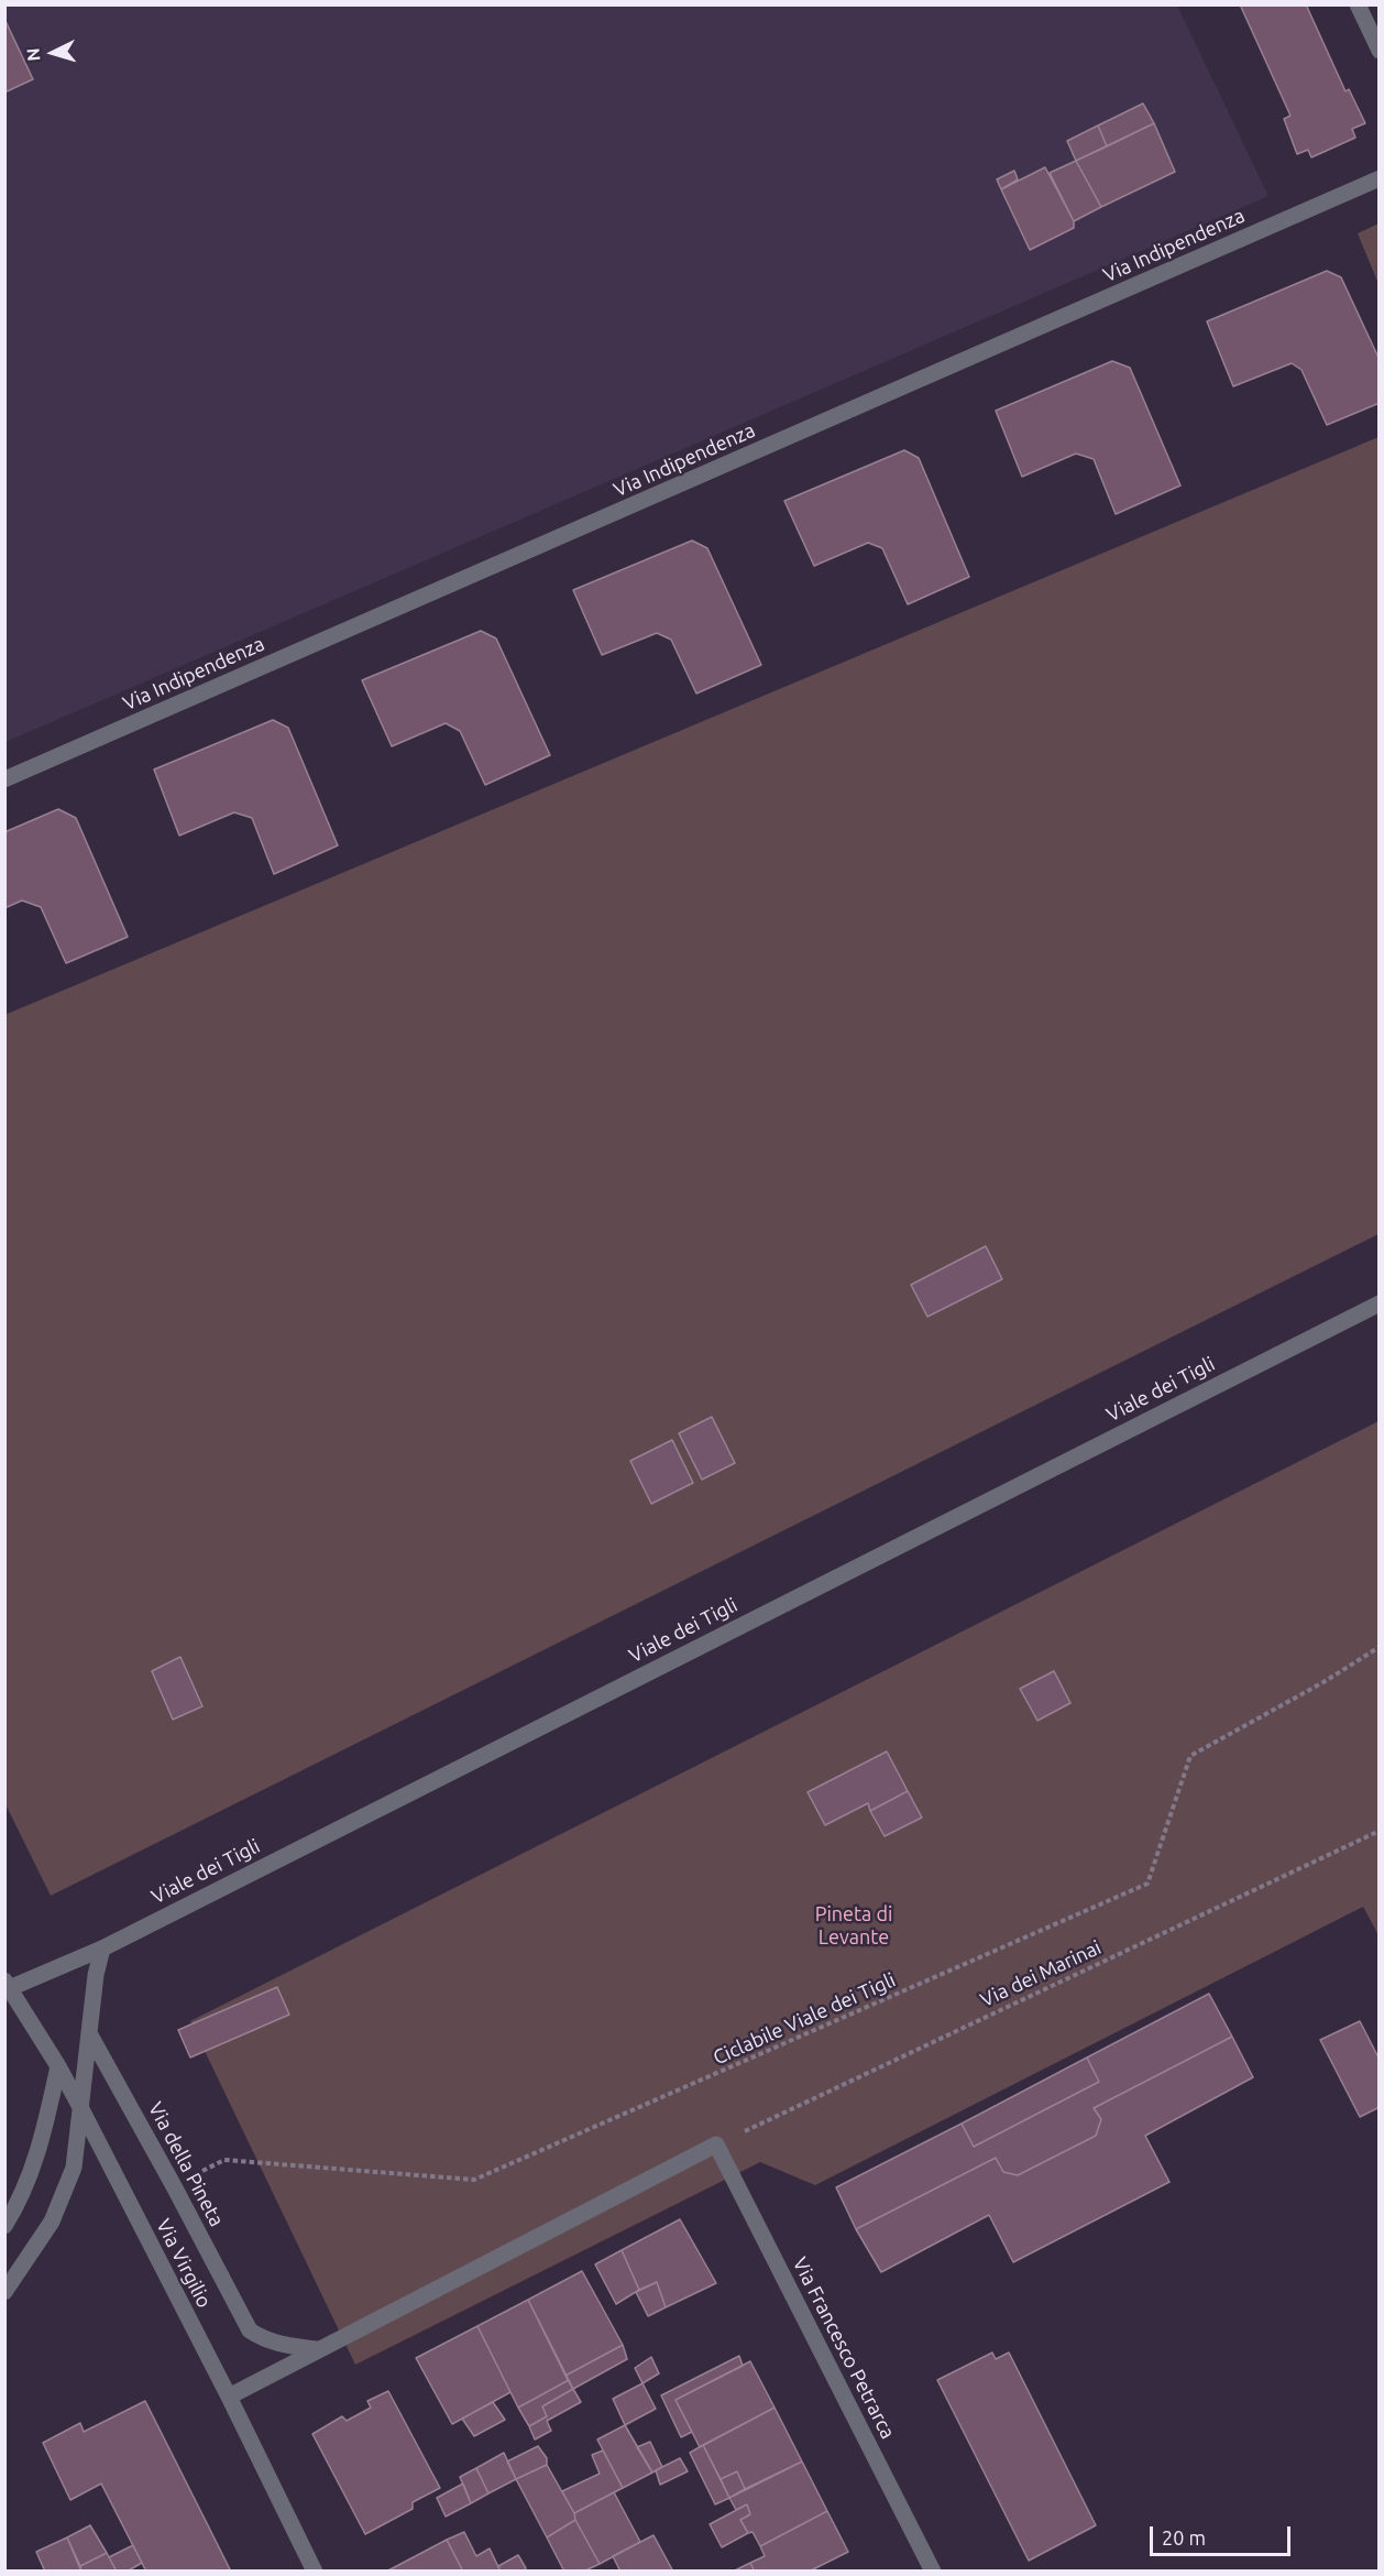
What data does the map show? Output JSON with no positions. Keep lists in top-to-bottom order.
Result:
{
  "streets": {
    "street": [
      "Via Indipendenza",
      "Viale dei Tigli",
      "Via della Pineta",
      "Via Virgilio",
      "Via Francesco Petrarca"
    ],
    "path": ["Via dei Marinai", "Ciclabile Viale dei Tigli"]
  },
  "crossings": [
    ["Viale dei Tigli", "Via Virgilio"],
    ["Via dei Marinai", "Via Francesco Petrarca"],
    ["Ciclabile Viale dei Tigli", "Via della Pineta"]
  ],
  "parks": ["Pineta di Levante"],
  "scale_bar": "20 m",
  "north": "left"
}
